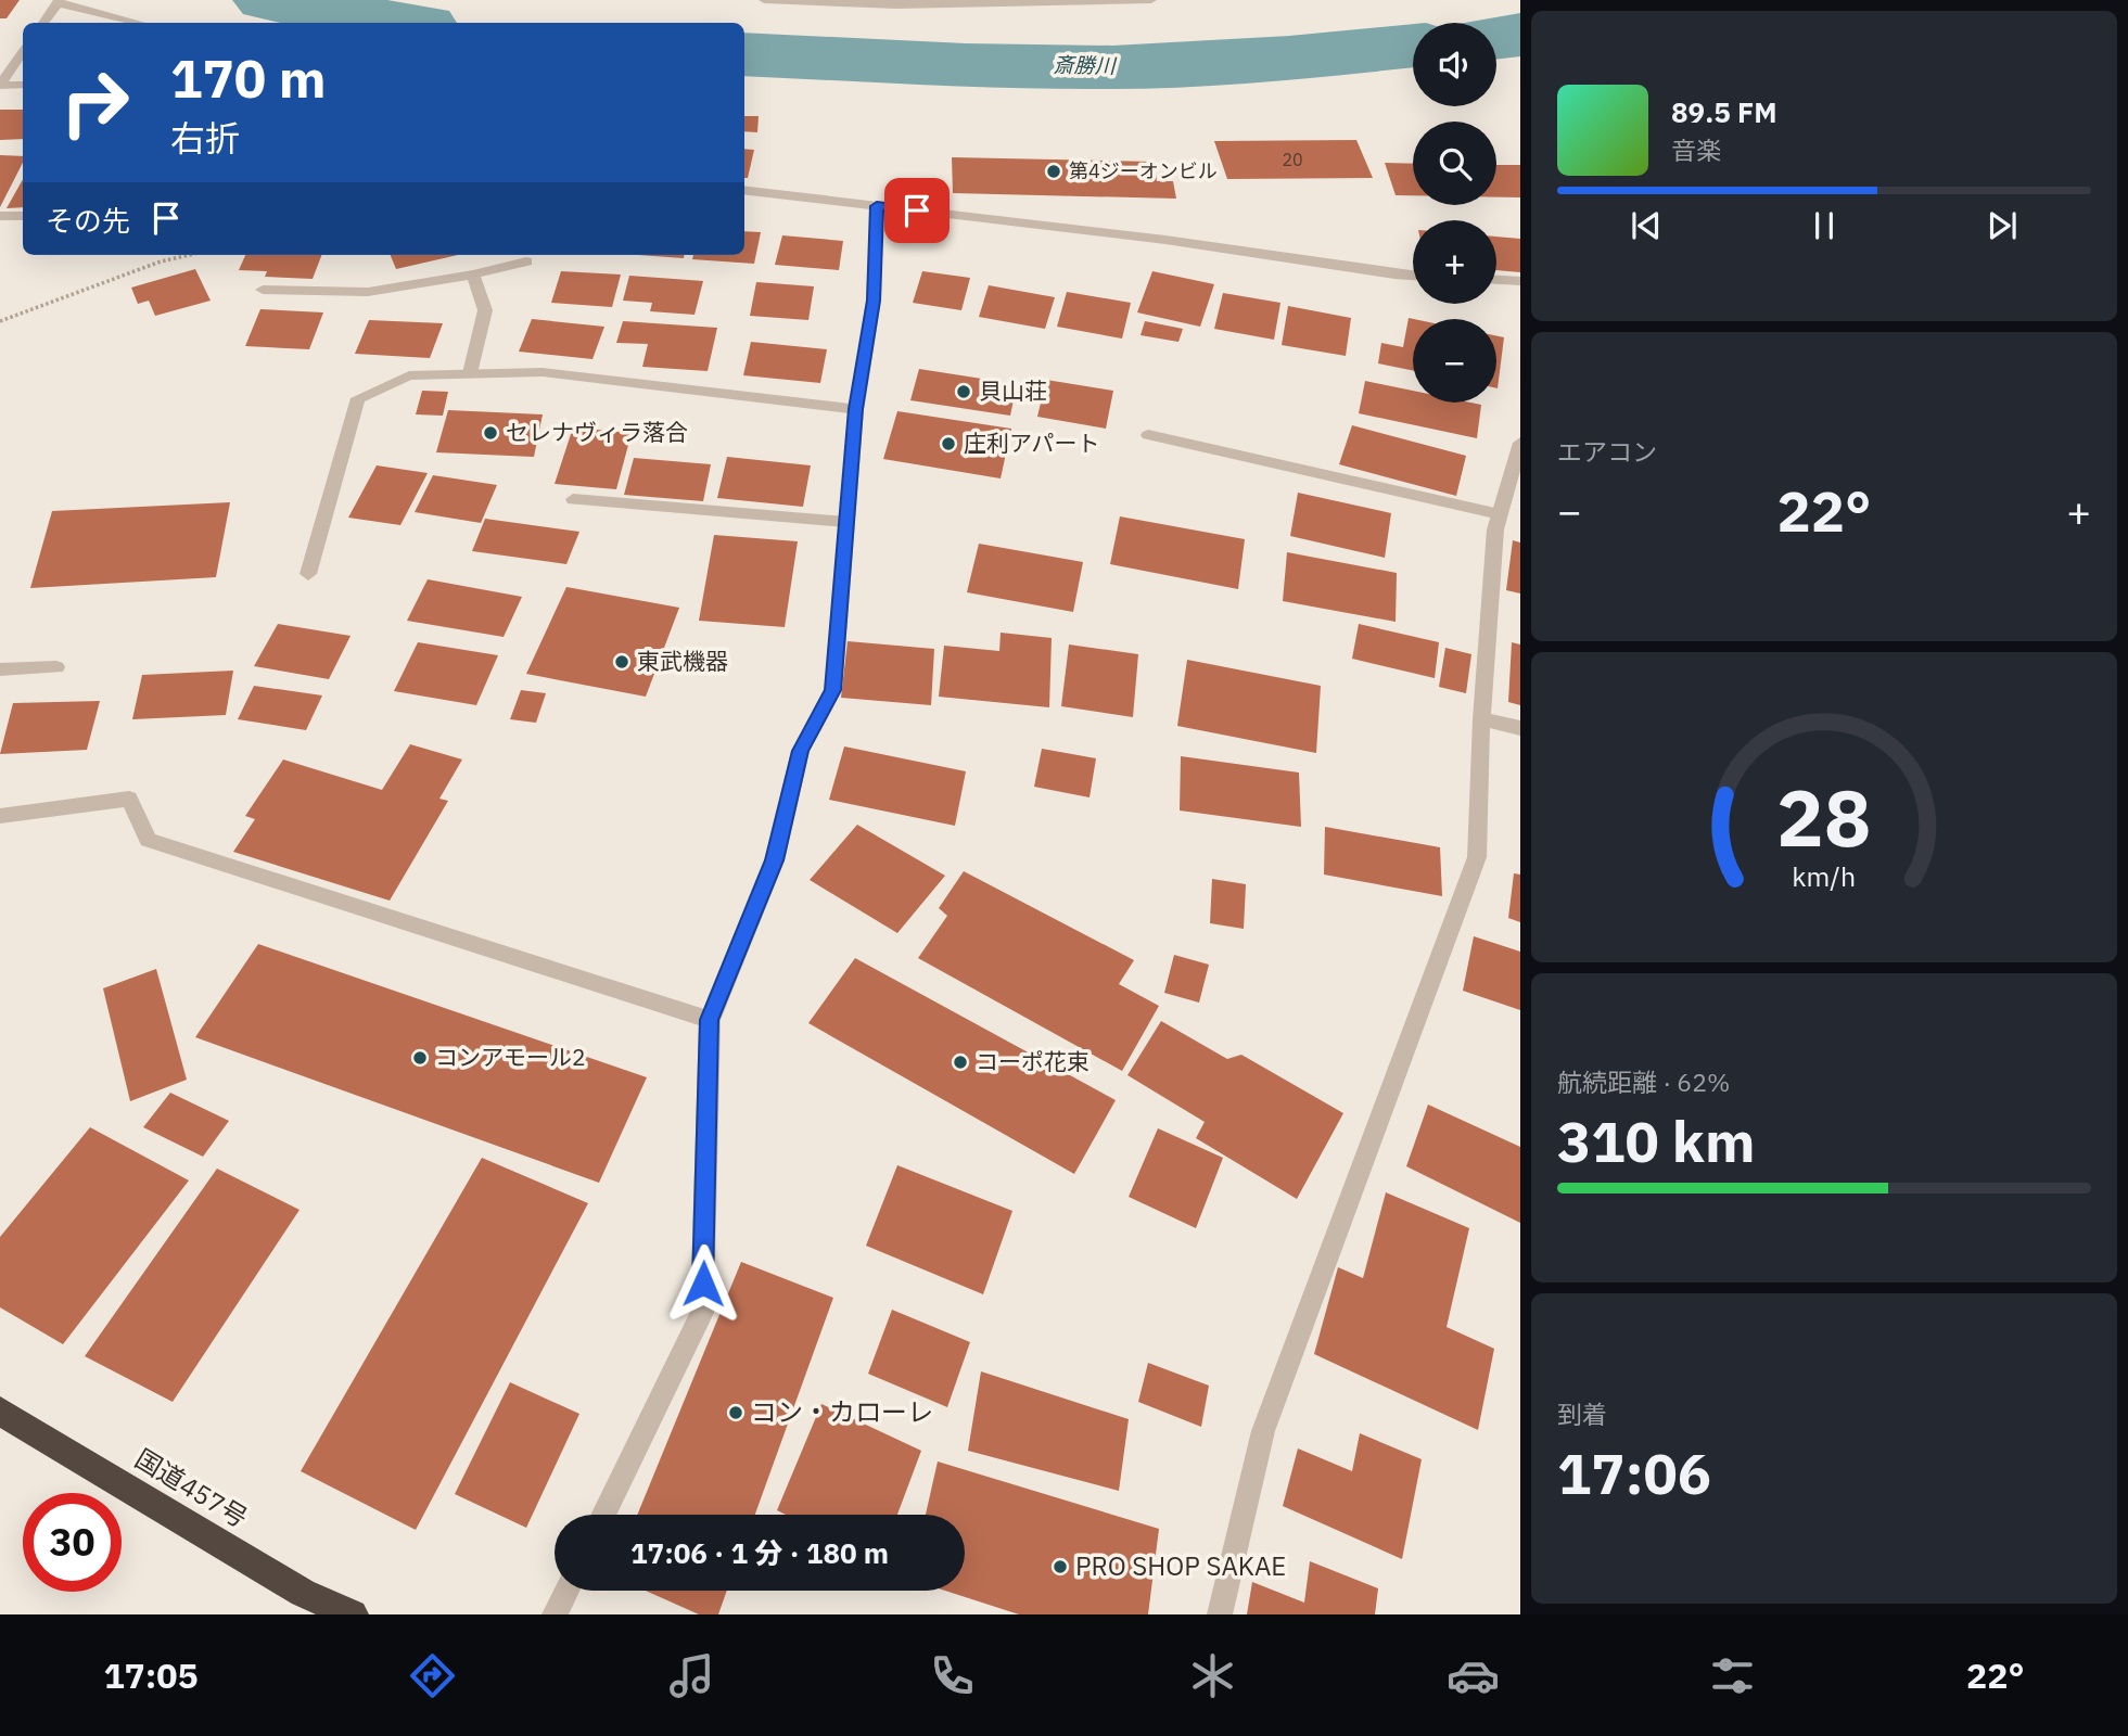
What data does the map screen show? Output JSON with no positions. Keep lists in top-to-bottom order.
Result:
{
  "streets": {
    "highway": ["国道457号"]
  },
  "water": ["斎勝川"],
  "places": [
    "第4ジーオンビル",
    "貝山荘",
    "セレナヴィラ落合",
    "庄利アパート",
    "東武機器",
    "コンアモール2",
    "コーポ花束",
    "コン・カローレ",
    "PRO SHOP SAKAE"
  ],
  "house_numbers": ["20"],
  "page": {
    "map_buttons": ["+", "−"],
    "turn": ["170 m", "右折"],
    "song": ["89.5 FM", "音楽"],
    "then": "その先",
    "tile": [
      "エアコン",
      ["航続距離 · 62%", "310 km"],
      ["到着", "17:06"]
    ],
    "heat": ["−", "22°", "+"],
    "limit": "30",
    "trip": "17:06 · 1 分 · 180 m",
    "tabs": ["17:05", "22°"],
    "gauge": ["28", "km/h"]
  }
}
